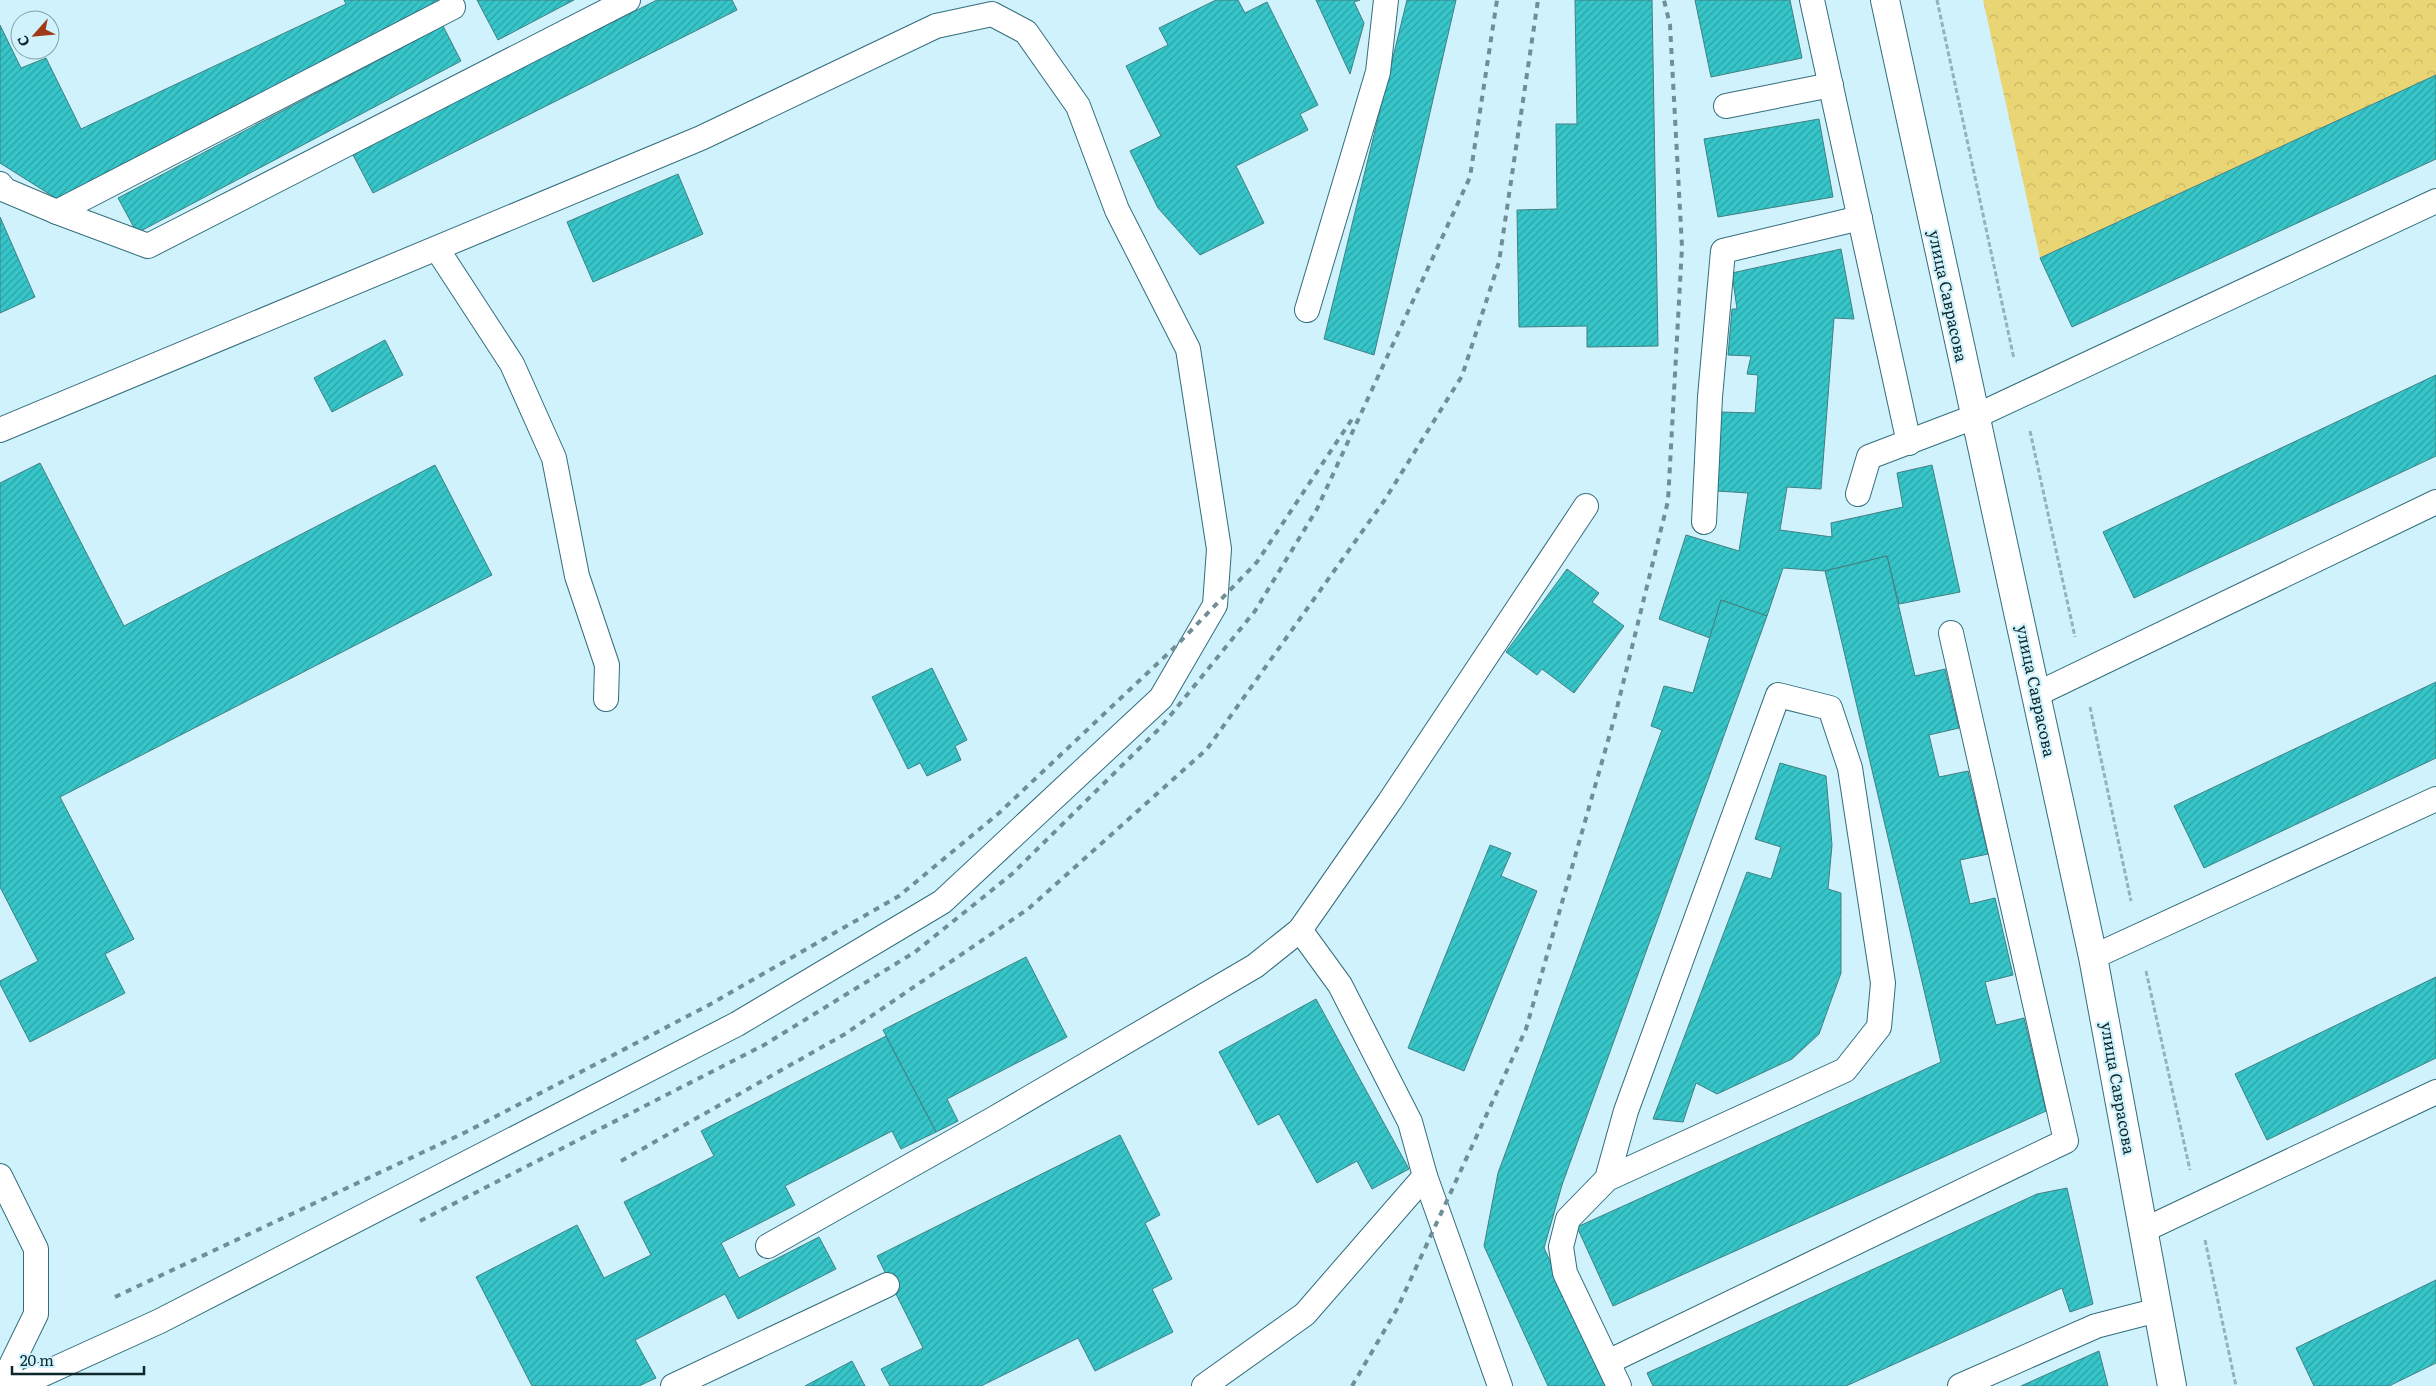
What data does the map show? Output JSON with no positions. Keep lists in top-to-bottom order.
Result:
{
  "streets": {
    "street": ["улица Саврасова"]
  },
  "scale_bar": "20 m",
  "north": "bottom left"
}
